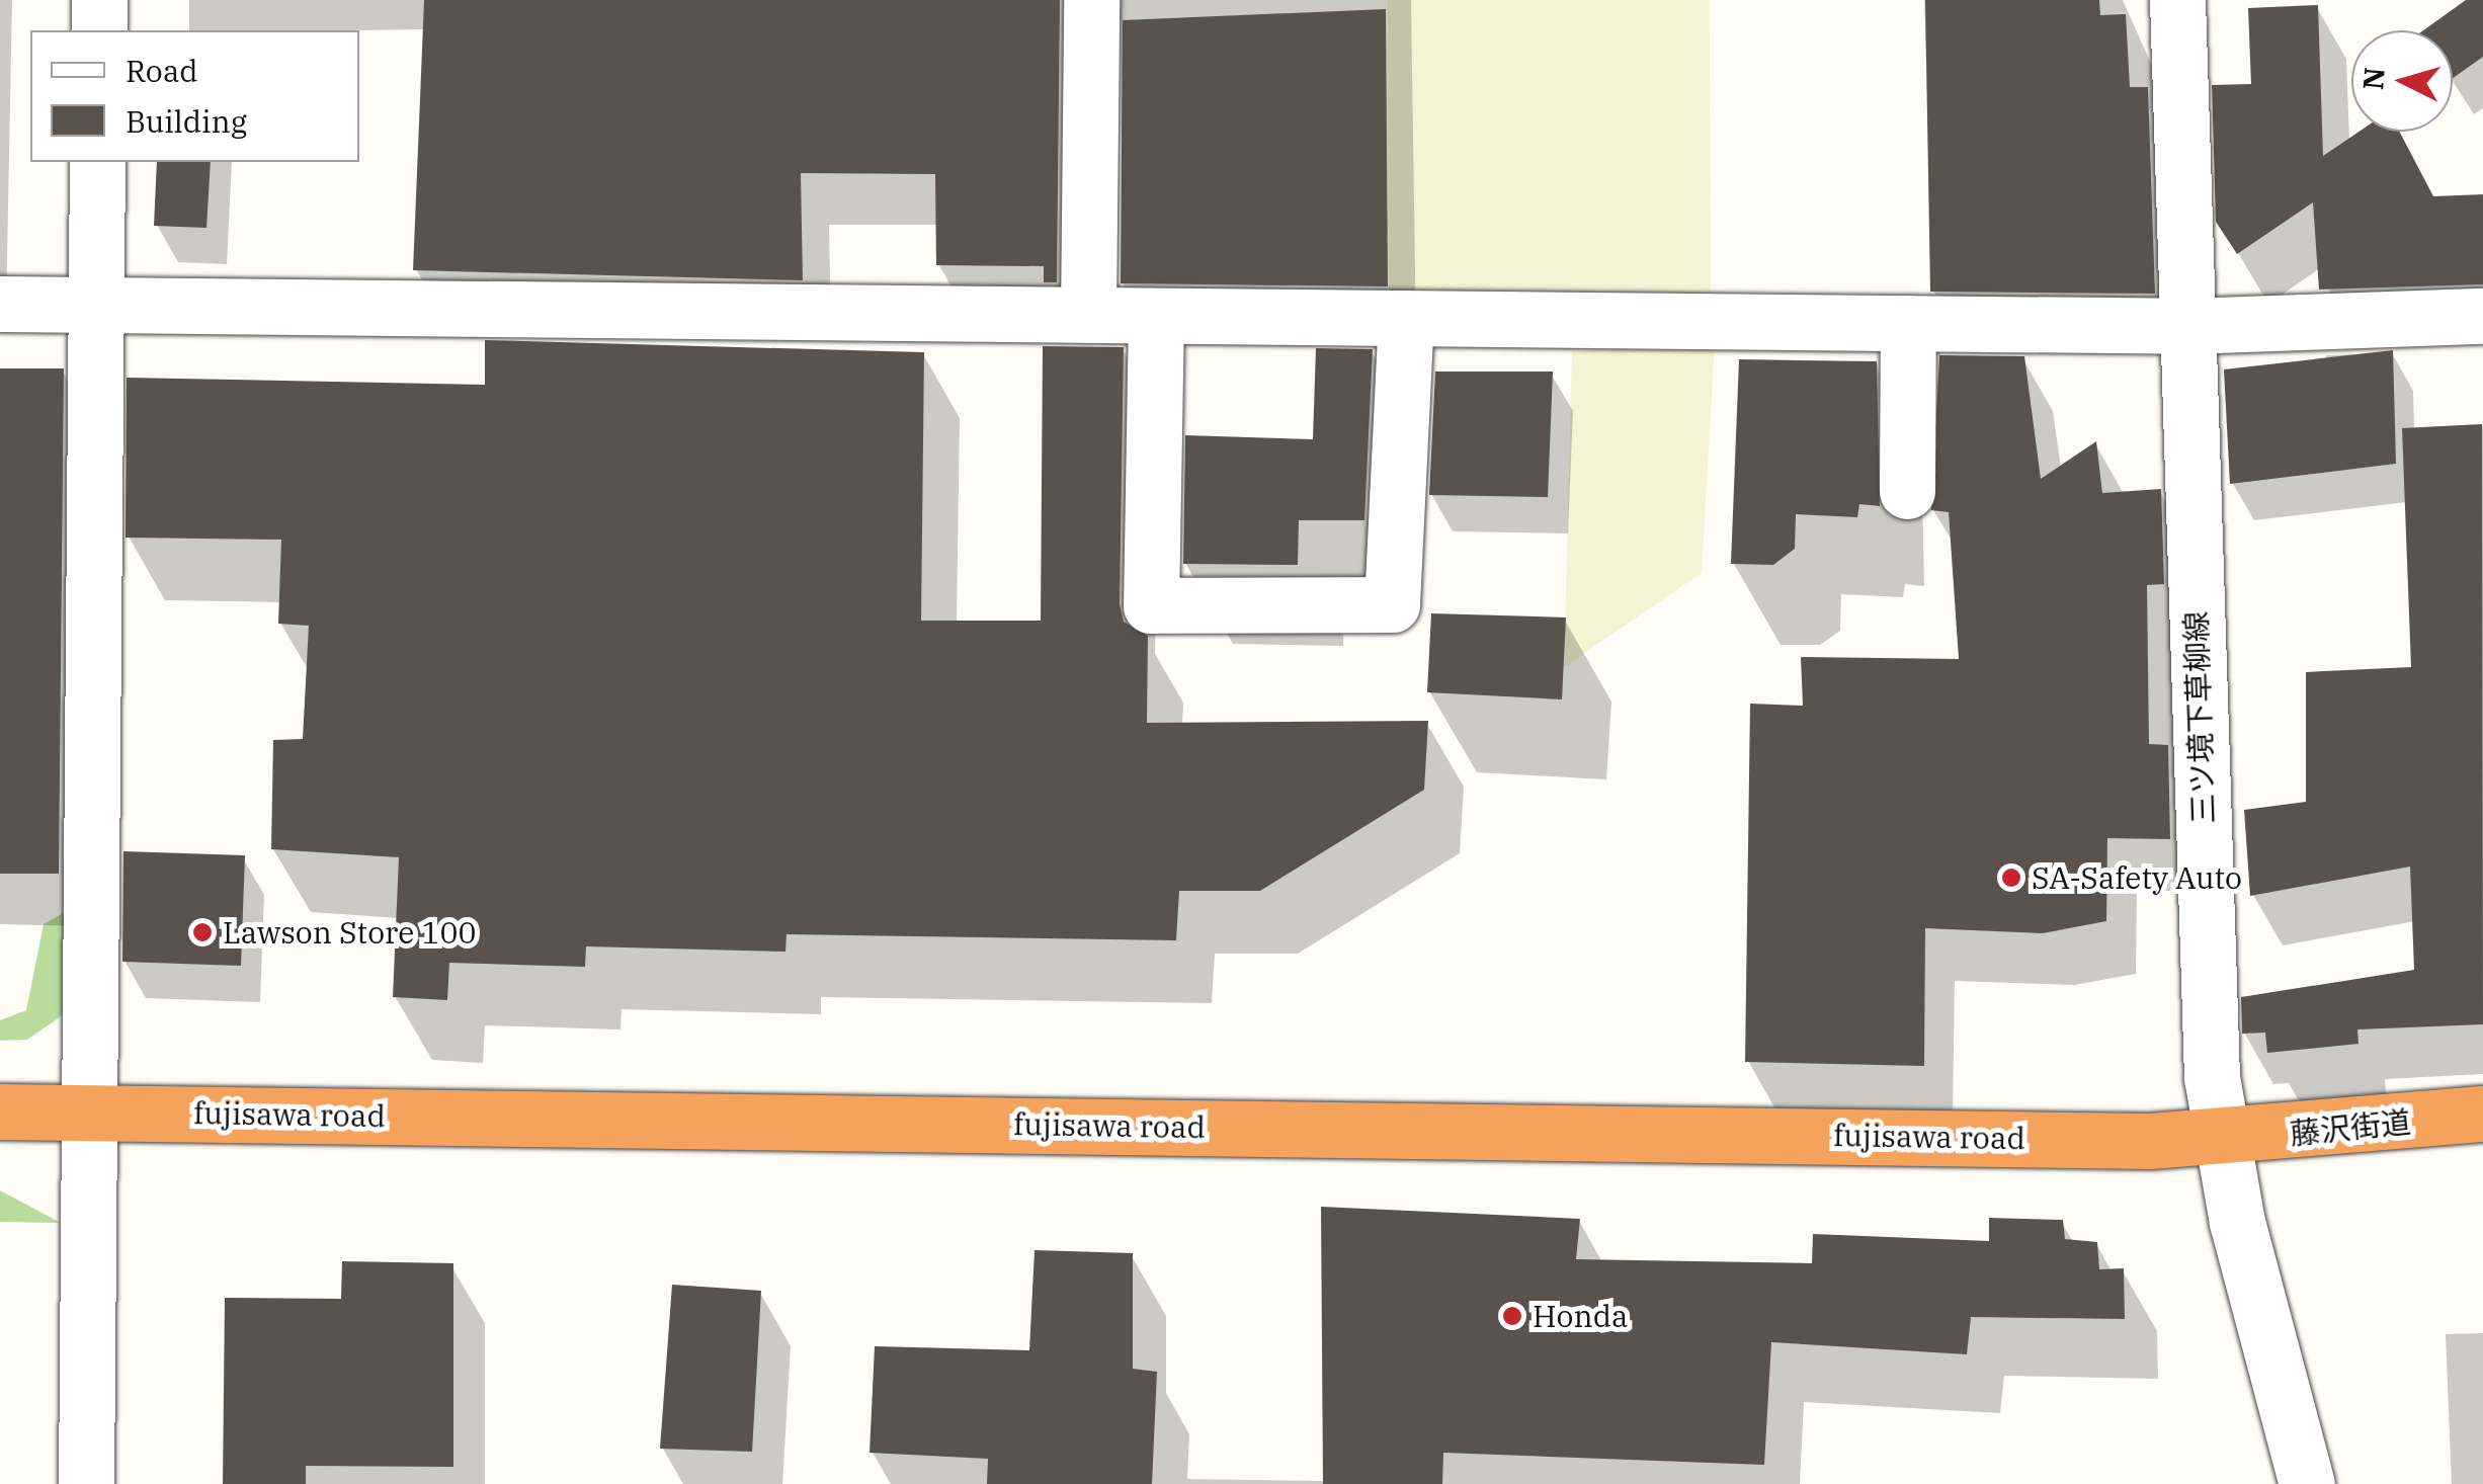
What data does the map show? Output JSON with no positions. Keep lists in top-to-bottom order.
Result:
{
  "streets": {
    "highway": ["fujisawa road", "藤沢街道"],
    "street": ["三ツ境下草柳線"]
  },
  "crossings": [
    ["三ツ境下草柳線", "fujisawa road"],
    ["三ツ境下草柳線", "藤沢街道"],
    ["fujisawa road", "藤沢街道"]
  ],
  "places": ["SA-Safety Auto", "Lawson Store 100", "Honda"],
  "legend": ["Road", "Building"],
  "north": "left"
}
